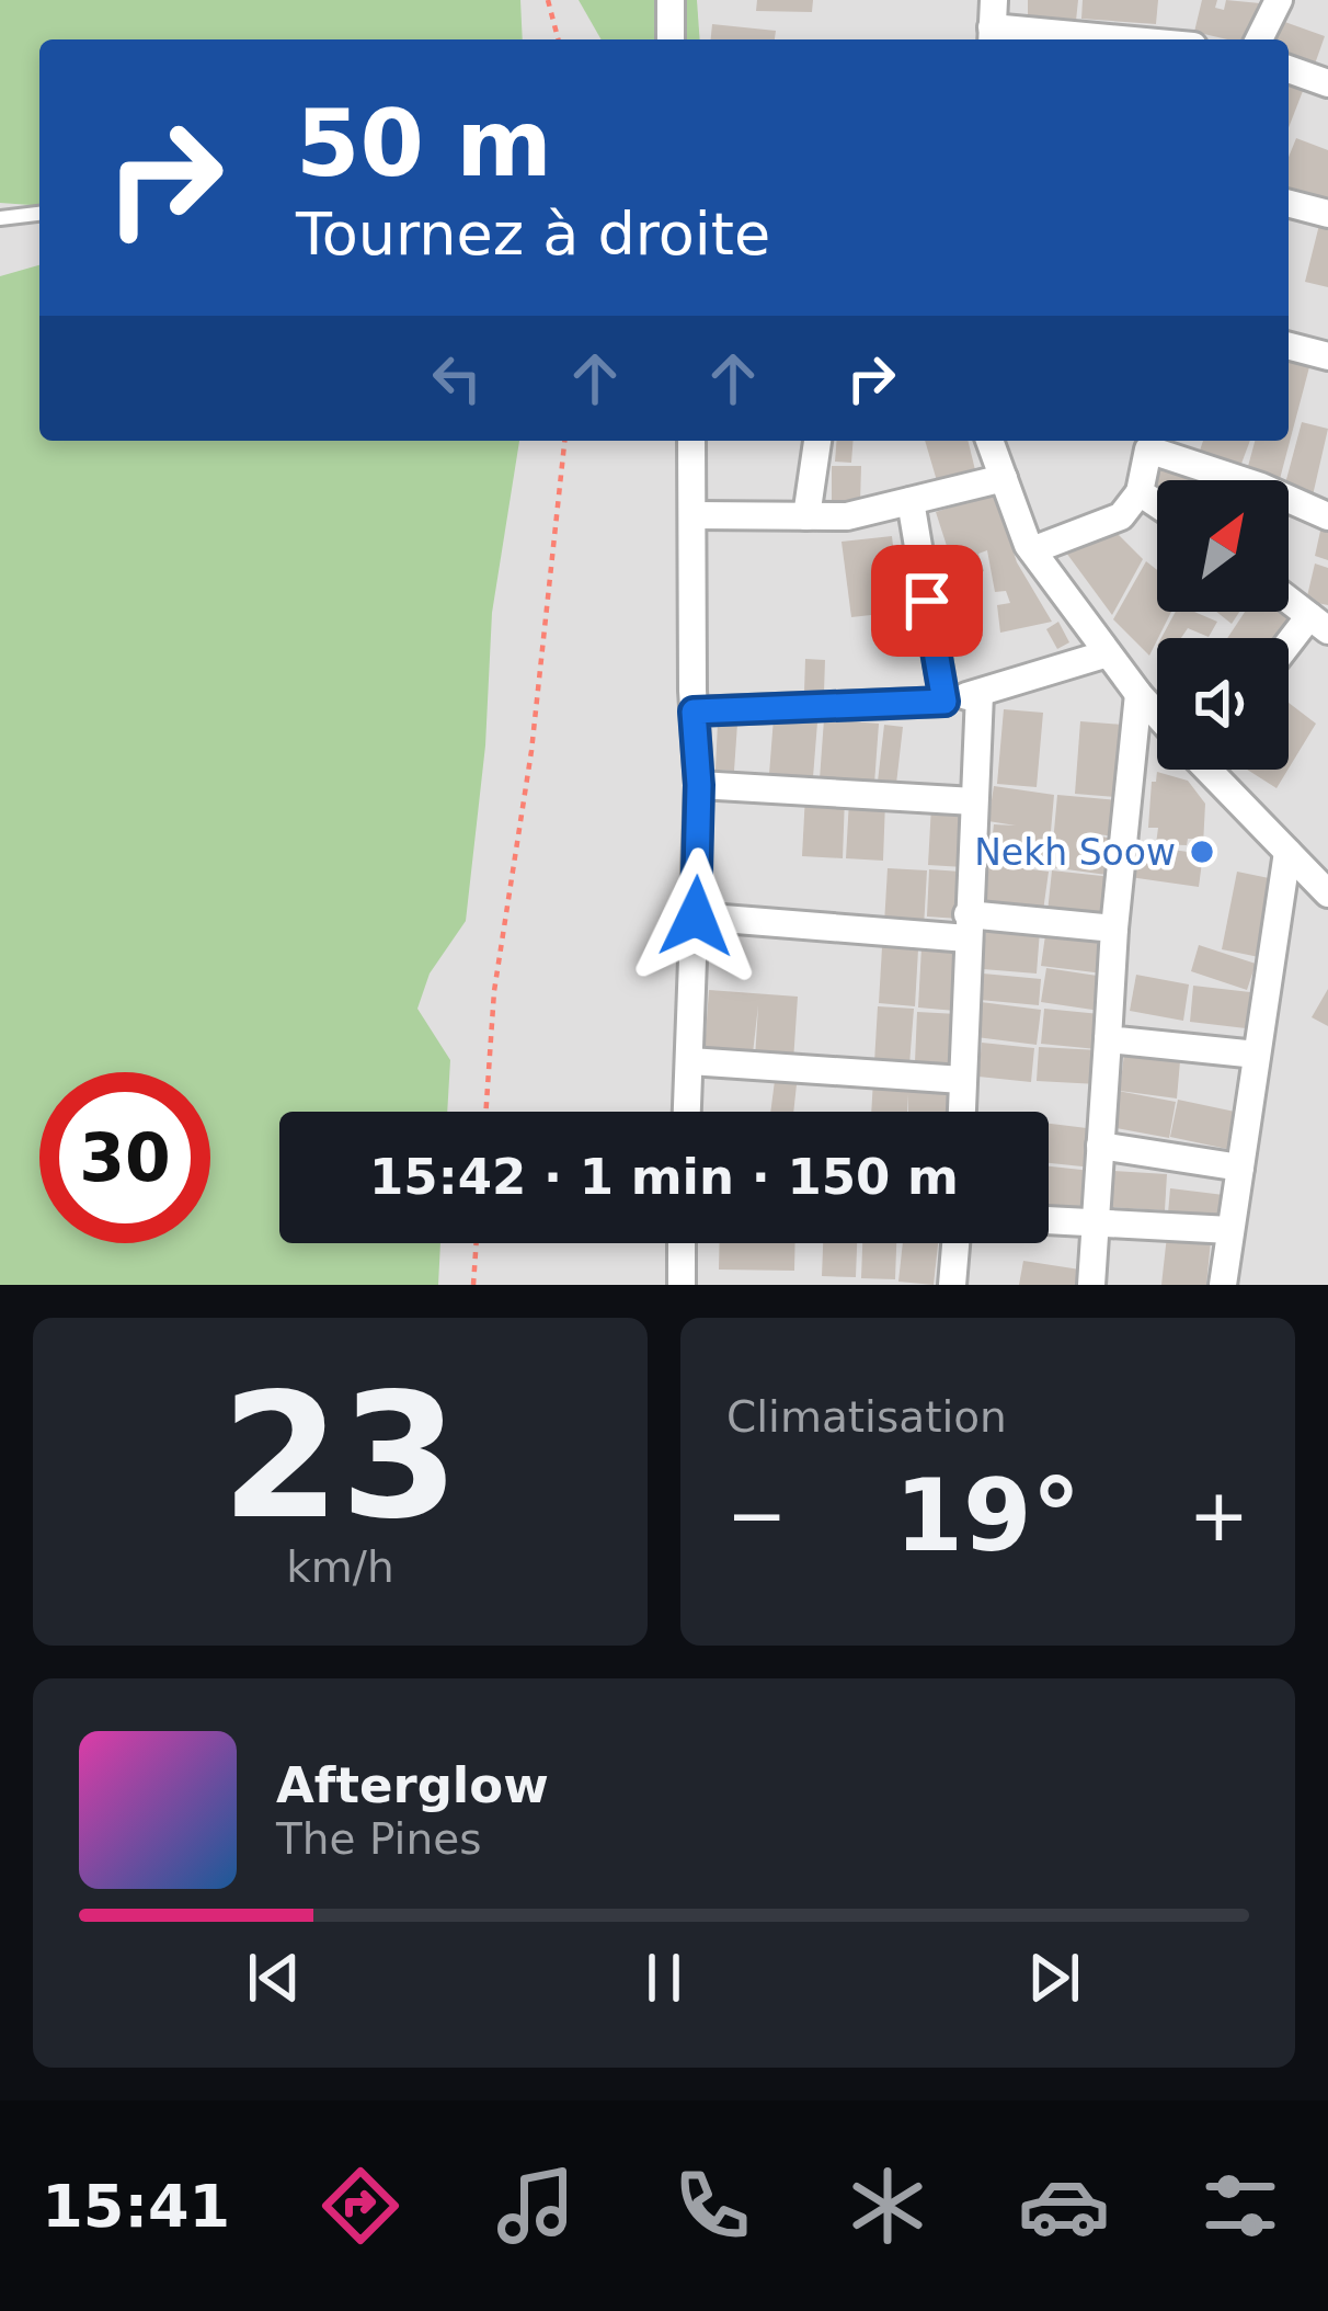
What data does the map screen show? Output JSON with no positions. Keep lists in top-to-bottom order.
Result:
{
  "places": ["Nekh Soow"],
  "north": "top right",
  "page": {
    "turn": ["50 m", "Tournez à droite"],
    "limit": "30",
    "trip": "15:42 · 1 min · 150 m",
    "tile": [
      ["23", "km/h"],
      "Climatisation"
    ],
    "heat": ["−", "19°", "+"],
    "song": ["Afterglow", "The Pines"],
    "tabs": "15:41"
  }
}
